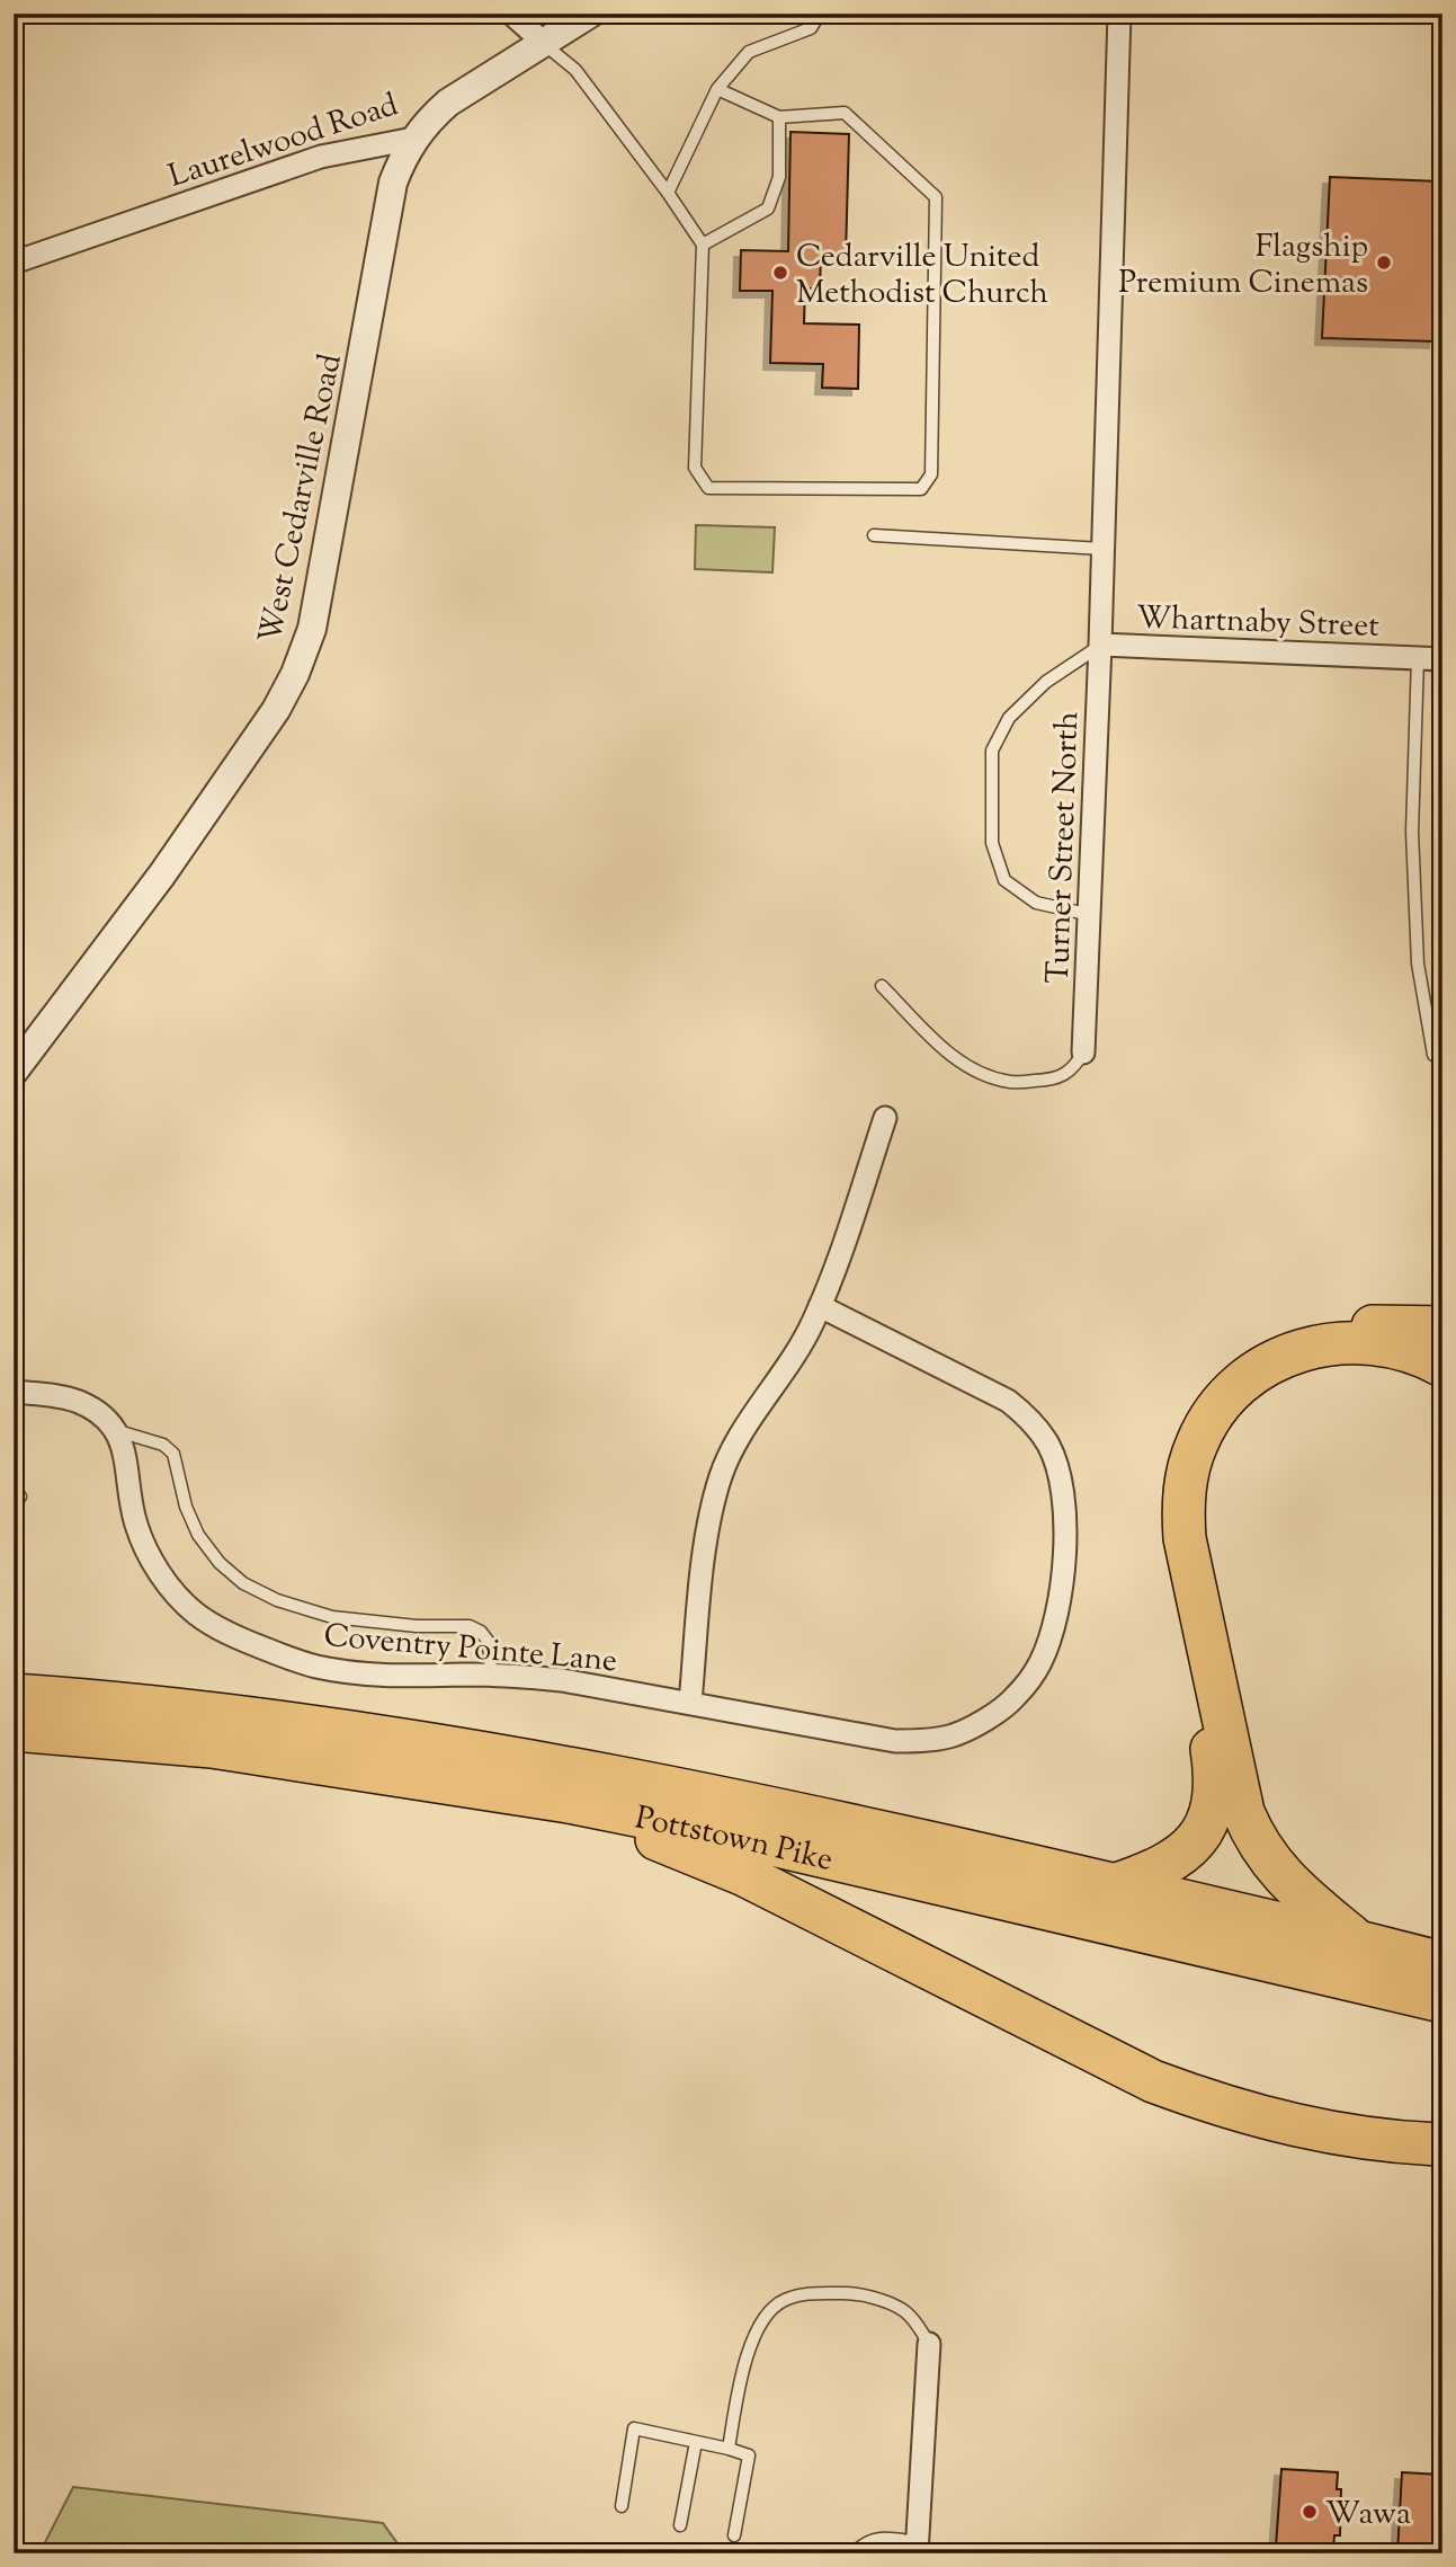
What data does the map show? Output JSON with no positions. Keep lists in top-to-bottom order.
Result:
{
  "streets": {
    "highway": ["Pottstown Pike"],
    "street": [
      "Laurelwood Road",
      "West Cedarville Road",
      "Whartnaby Street",
      "Turner Street North",
      "Coventry Pointe Lane"
    ]
  },
  "crossings": [
    ["Laurelwood Road", "West Cedarville Road"],
    ["Whartnaby Street", "Turner Street North"]
  ],
  "places": ["Flagship Premium Cinemas", "Cedarville United Methodist Church", "Wawa"]
}
